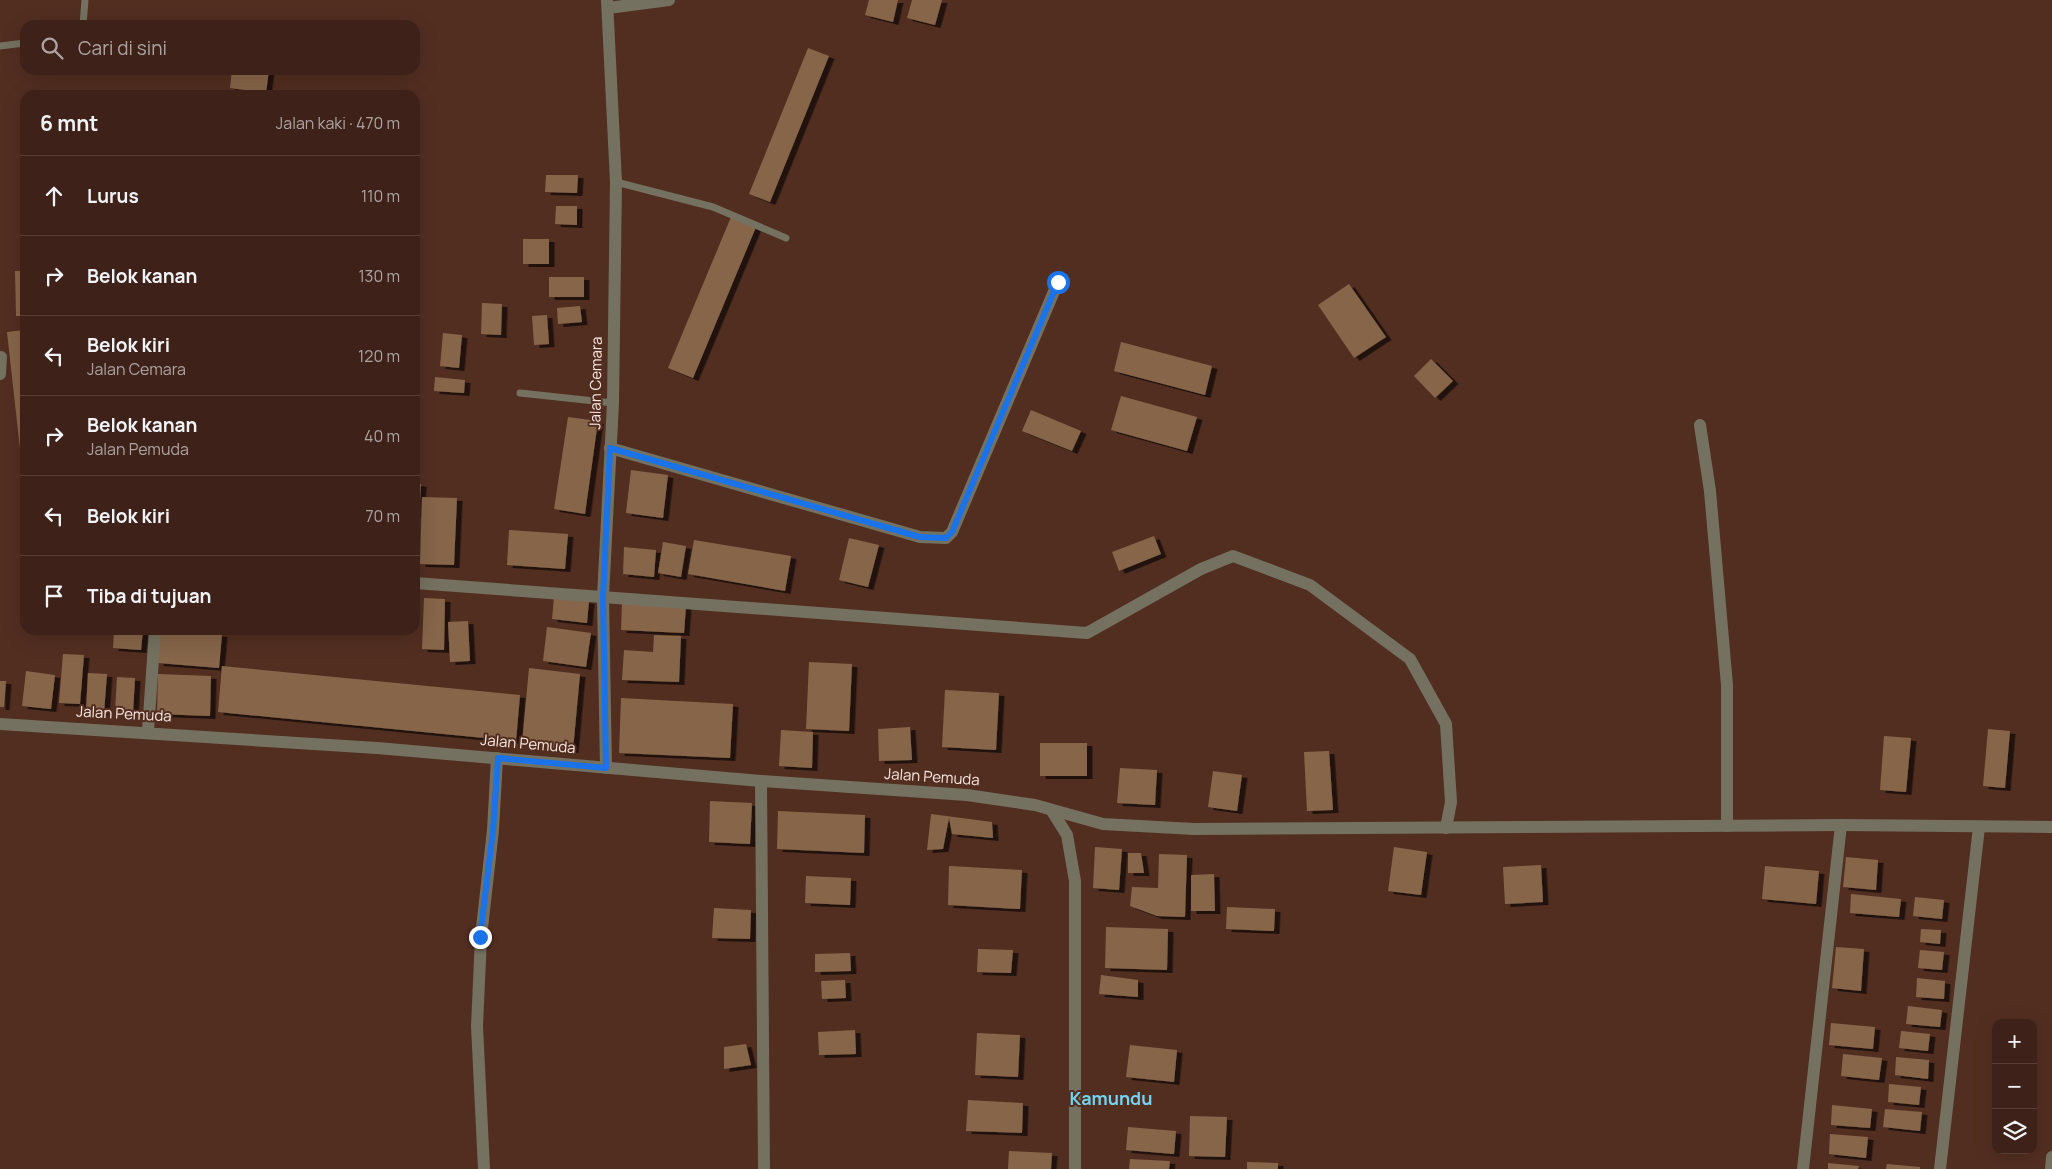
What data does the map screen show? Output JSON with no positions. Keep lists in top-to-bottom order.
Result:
{
  "streets": {
    "street": ["Jalan Cemara", "Jalan Pemuda"]
  },
  "crossings": [
    ["Jalan Cemara", "Jalan Pemuda"]
  ],
  "districts": ["Kamundu"],
  "page": {
    "search": "Cari di sini",
    "heading": ["6 mnt", "Jalan kaki · 470 m"],
    "list": [
      ["Lurus", "110 m"],
      ["Belok kanan", "130 m"],
      ["Belok kiri", "Jalan Cemara", "120 m"],
      ["Belok kanan", "Jalan Pemuda", "40 m"],
      ["Belok kiri", "70 m"],
      "Tiba di tujuan"
    ],
    "map_buttons": ["+", "−"]
  }
}
